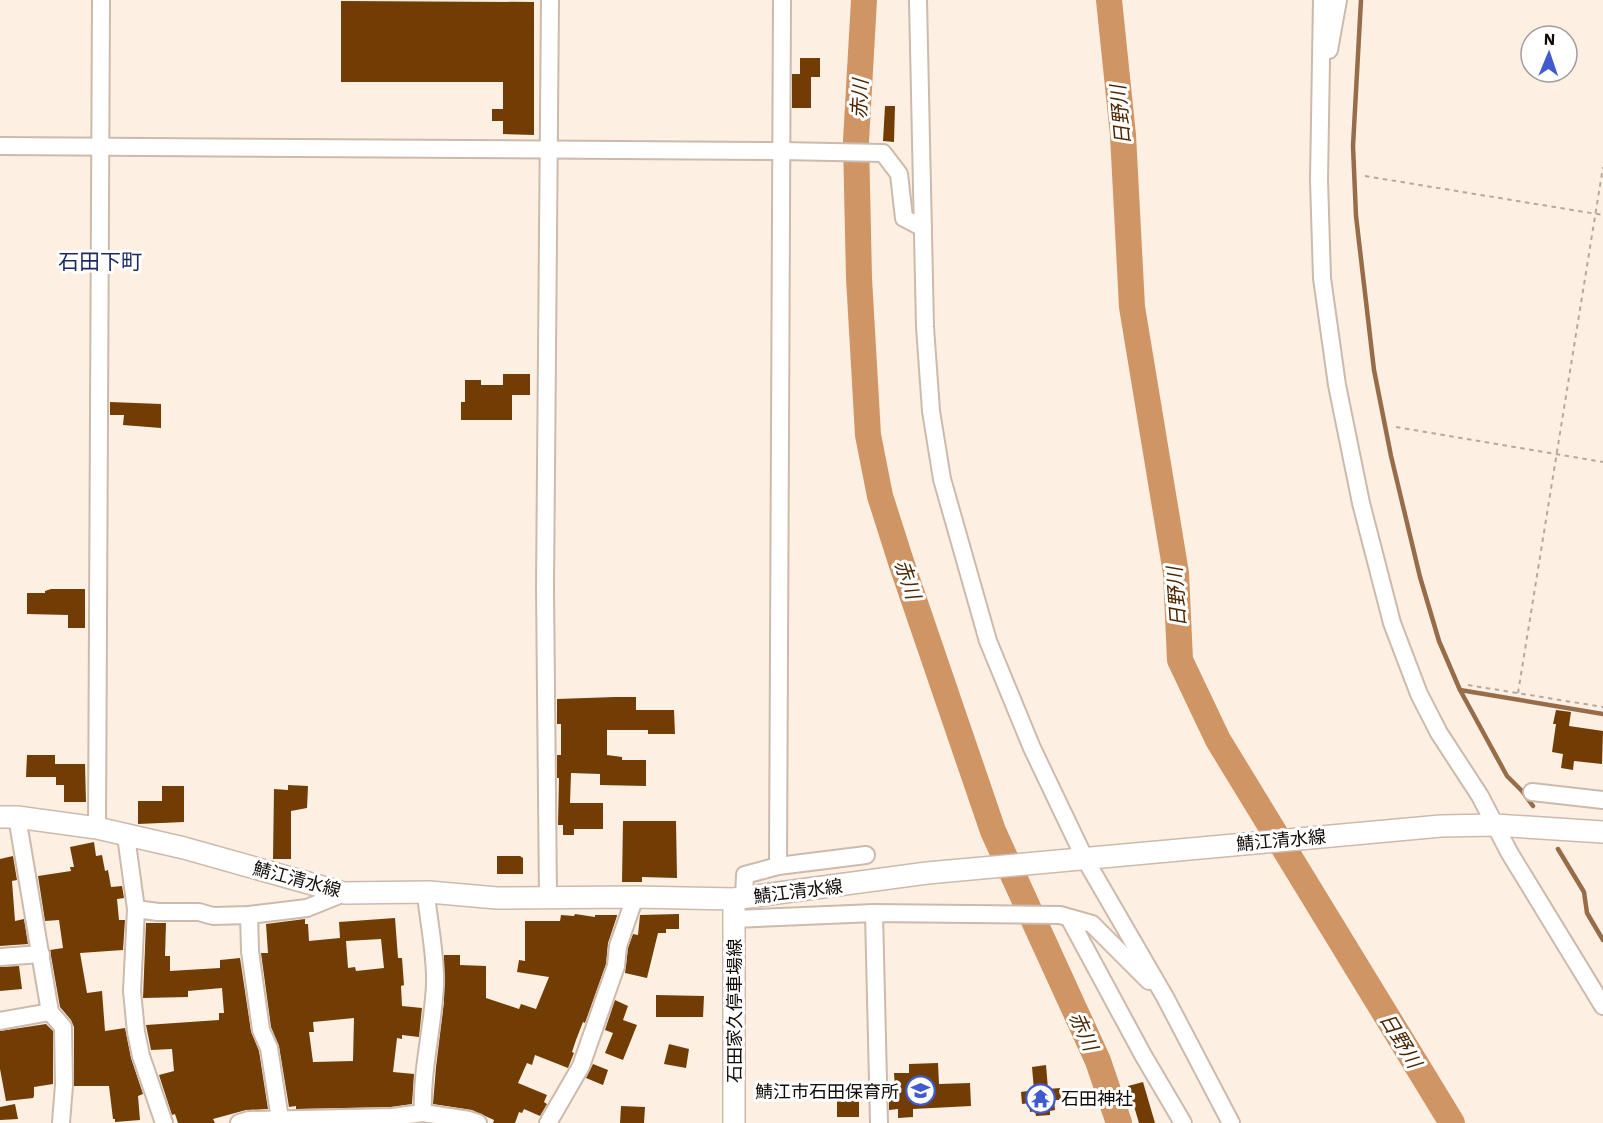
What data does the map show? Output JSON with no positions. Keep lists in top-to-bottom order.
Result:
{
  "streets": {
    "main road": ["鯖江清水線", "石田家久停車場線"]
  },
  "crossings": [
    ["鯖江清水線", "石田家久停車場線"]
  ],
  "districts": ["石田下町"],
  "water": ["赤川", "日野川"],
  "places": {
    "school or university": ["鯖江市石田保育所"],
    "temple": ["石田神社"]
  },
  "north": "top"
}
